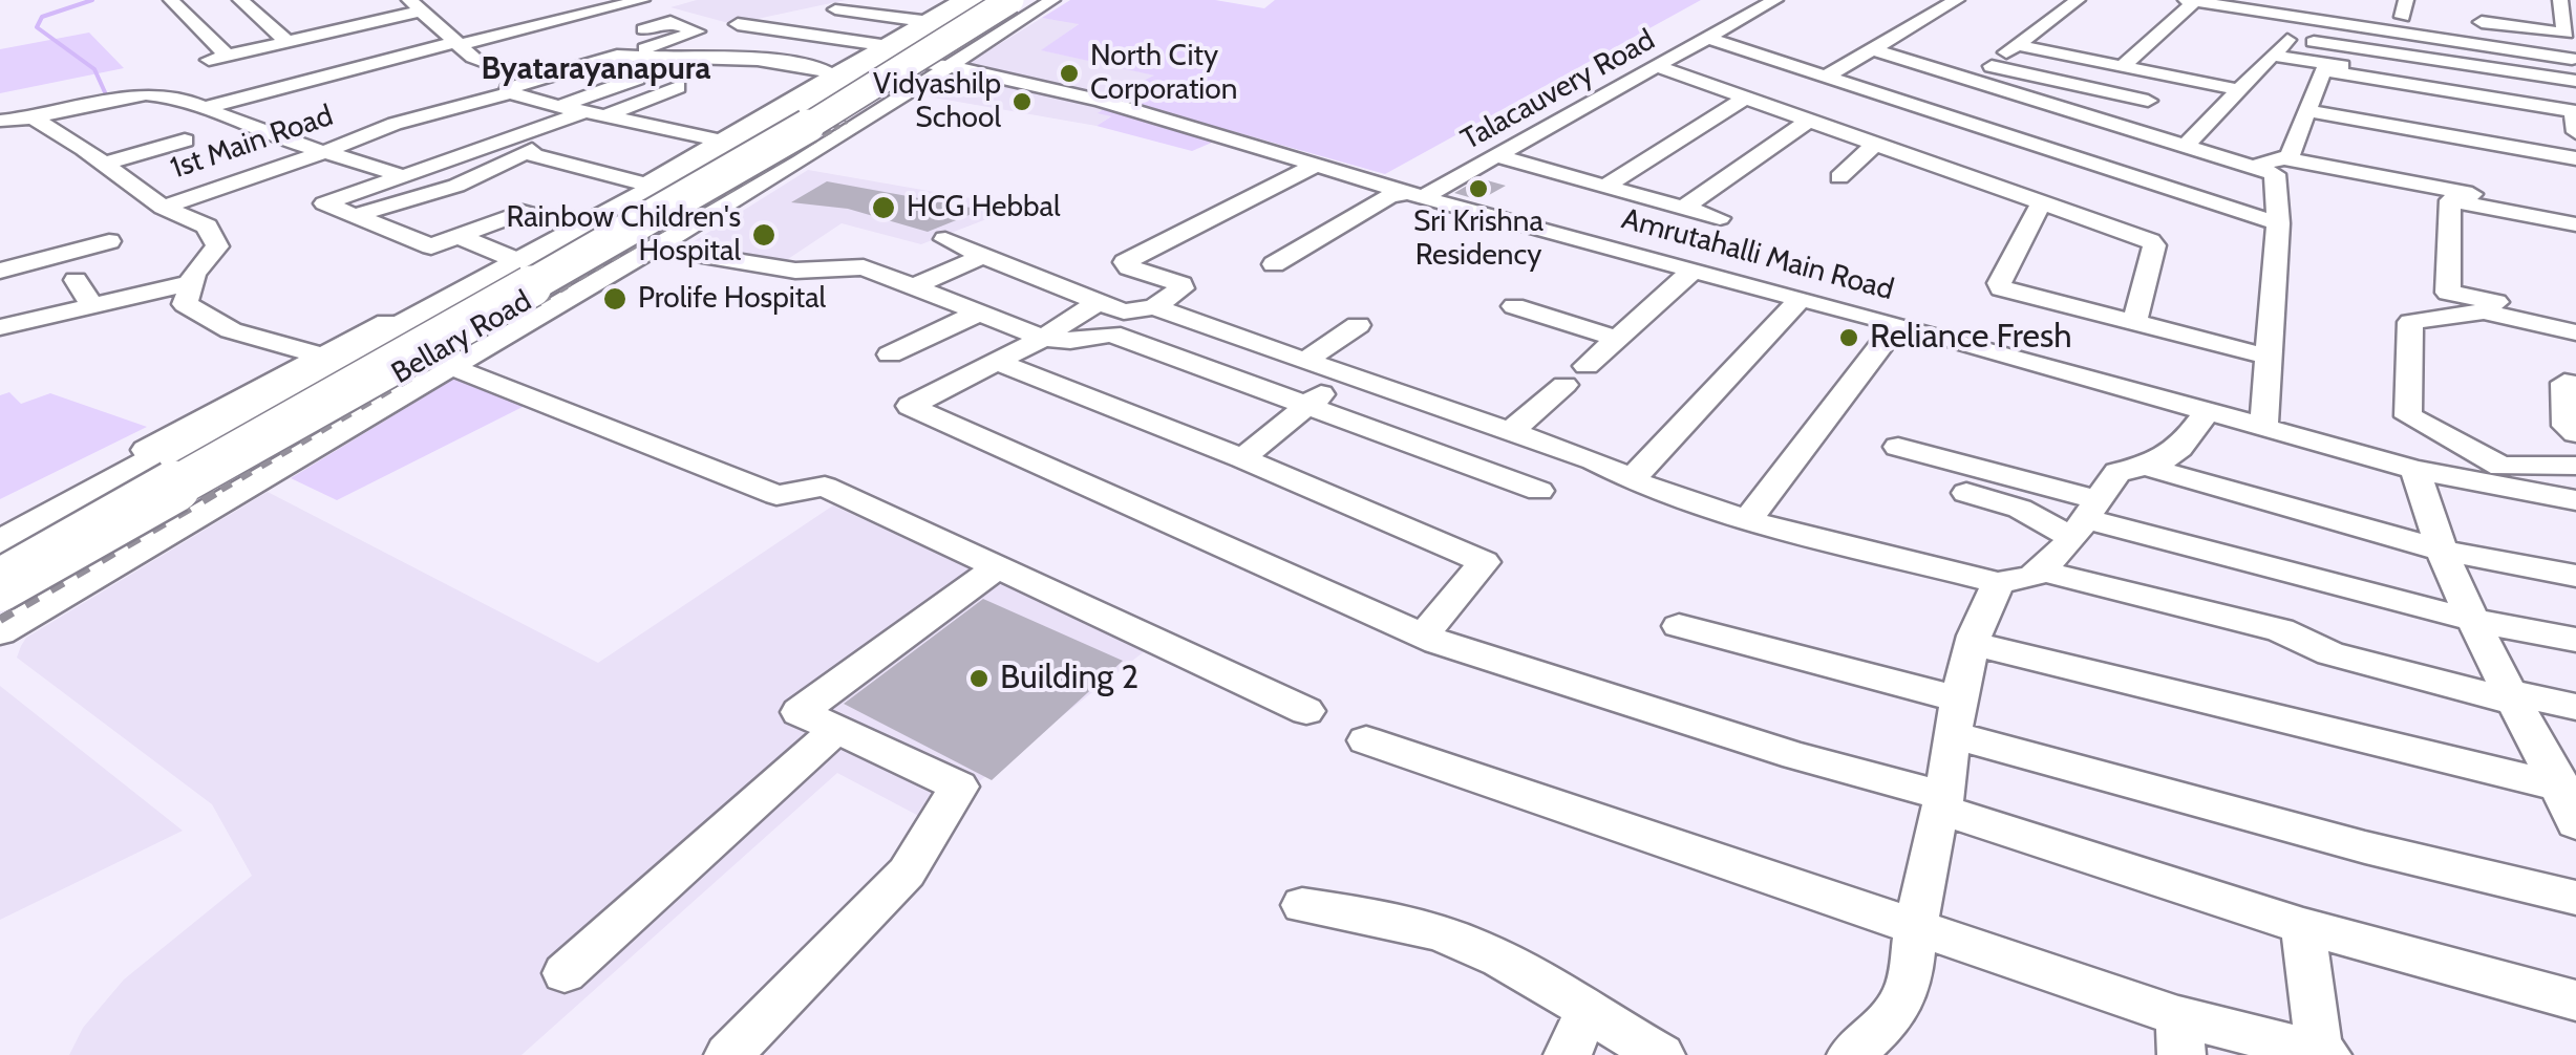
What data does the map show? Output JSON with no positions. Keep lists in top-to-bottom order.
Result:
{
  "streets": {
    "highway": ["Bellary Road"],
    "street": ["Talacauvery Road", "1st Main Road", "Amrutahalli Main Road"]
  },
  "crossings": [
    ["Talacauvery Road", "Amrutahalli Main Road"],
    ["Amrutahalli Main Road", "Bellary Road"]
  ],
  "districts": ["Byatarayanapura"],
  "places": [
    "North City Corporation",
    "Vidyashilp School",
    "Sri Krishna Residency",
    "HCG Hebbal",
    "Rainbow Children's Hospital",
    "Prolife Hospital",
    "Reliance Fresh",
    "Building 2"
  ]
}
